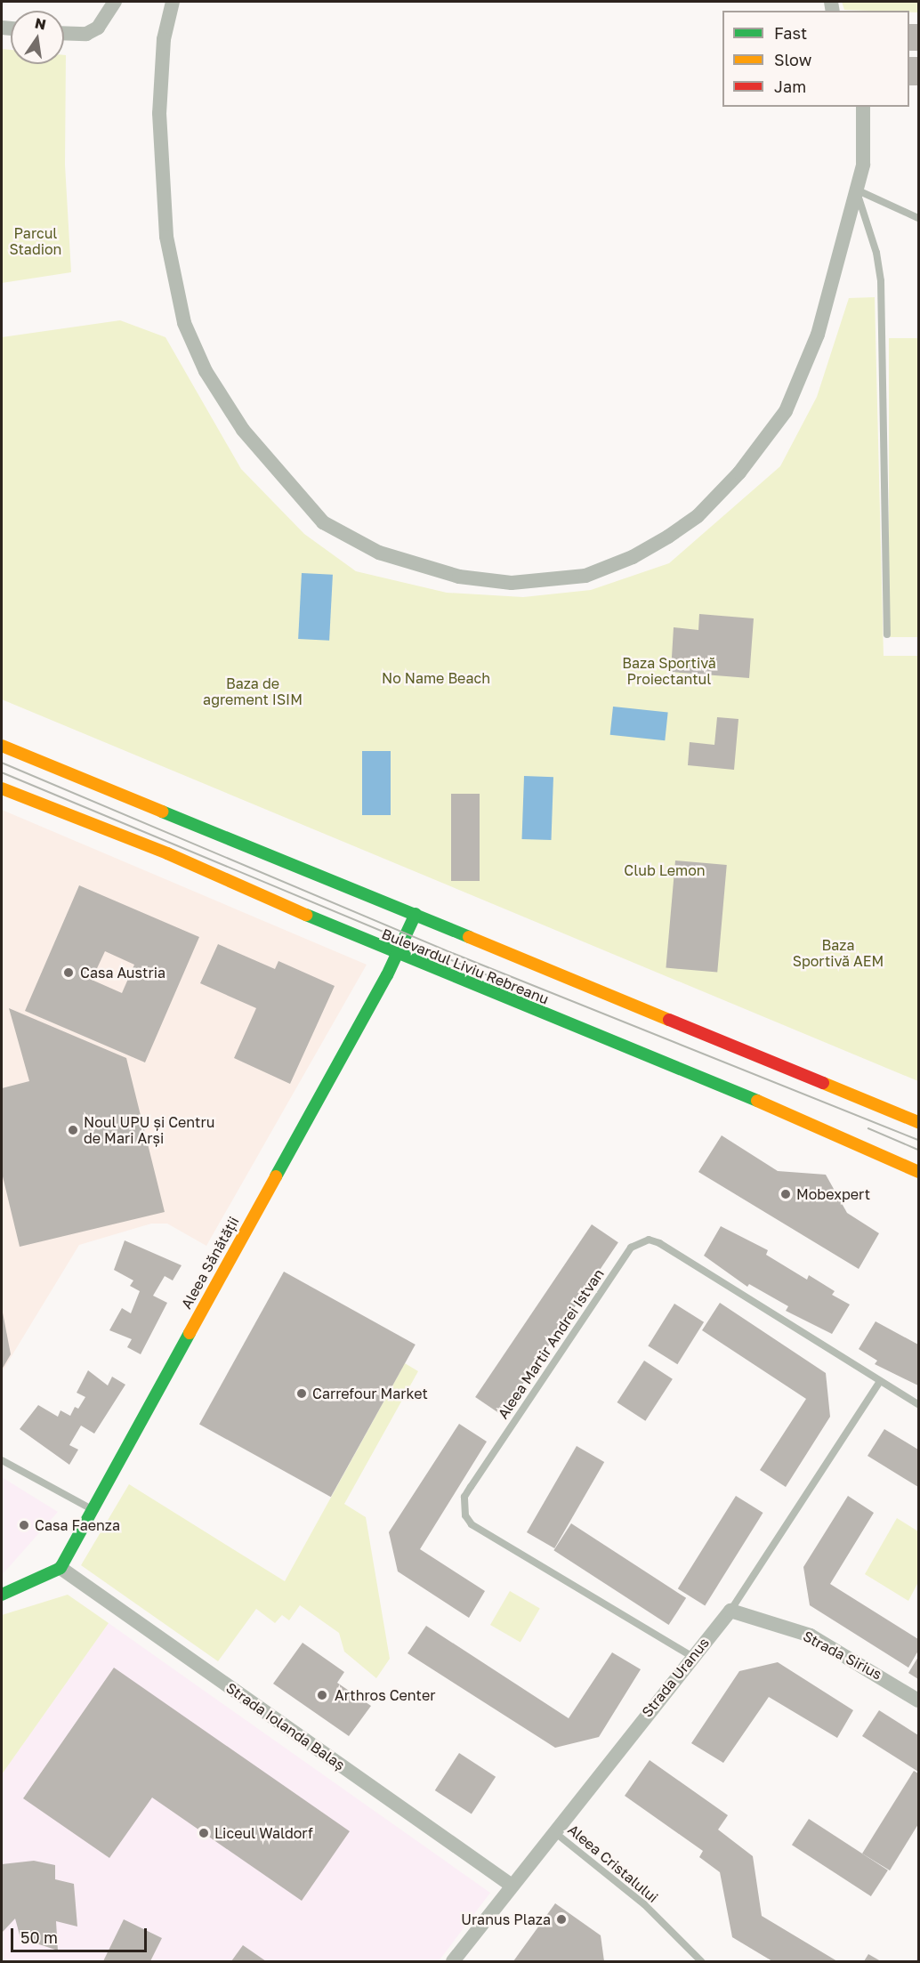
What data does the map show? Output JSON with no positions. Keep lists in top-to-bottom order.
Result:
{
  "streets": {
    "main road": ["Bulevardul Liviu Rebreanu", "Aleea Sănătății"],
    "street": ["Strada Sirius", "Strada Uranus", "Strada Iolanda Balaș"],
    "lane": ["Aleea Martir Andrei Istvan", "Aleea Cristalului"]
  },
  "crossings": [
    ["Bulevardul Liviu Rebreanu", "Aleea Sănătății"],
    ["Aleea Sănătății", "Strada Iolanda Balaș"],
    ["Aleea Martir Andrei Istvan", "Strada Uranus"],
    ["Strada Sirius", "Strada Uranus"],
    ["Strada Uranus", "Strada Iolanda Balaș"],
    ["Strada Uranus", "Aleea Cristalului"]
  ],
  "parks": [
    "Parcul Stadion",
    "Baza Sportivă Proiectantul",
    "No Name Beach",
    "Baza de agrement ISIM",
    "Club Lemon",
    "Baza Sportivă AEM"
  ],
  "places": [
    "Casa Austria",
    "Noul UPU și Centru de Mari Arși",
    "Mobexpert",
    "Carrefour Market",
    "Casa Faenza",
    "Arthros Center",
    "Liceul Waldorf",
    "Uranus Plaza"
  ],
  "legend": ["Fast", "Slow", "Jam"],
  "scale_bar": "50 m",
  "north": "top"
}
